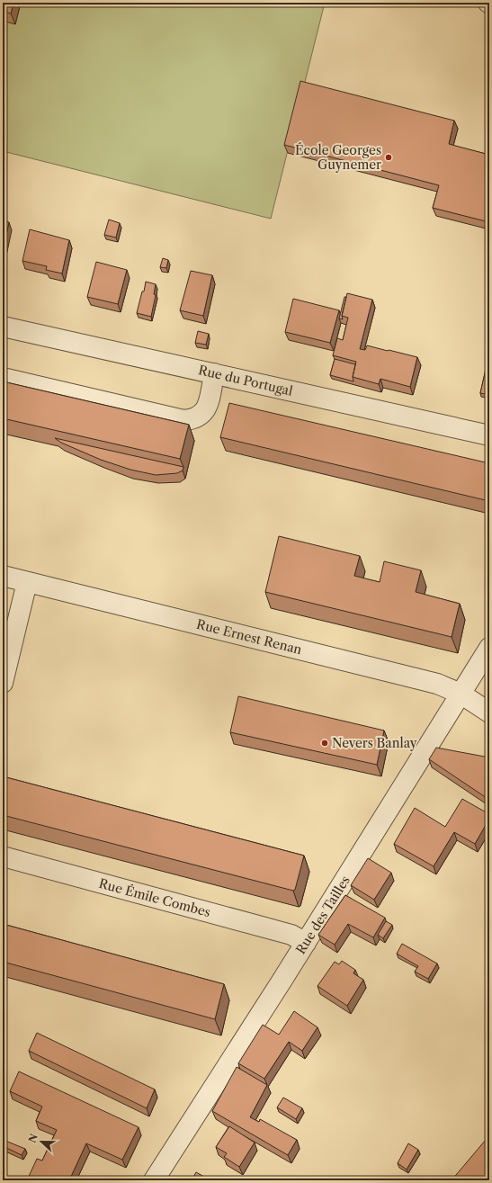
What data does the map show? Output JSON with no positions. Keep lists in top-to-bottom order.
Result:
{
  "streets": {
    "street": [
      "Rue du Portugal",
      "Rue Ernest Renan",
      "Rue Émile Combes",
      "Rue des Tailles"
    ]
  },
  "crossings": [
    ["Rue Ernest Renan", "Rue des Tailles"],
    ["Rue Émile Combes", "Rue des Tailles"]
  ],
  "places": ["École Georges Guynemer", "Nevers Banlay"],
  "north": "left"
}
